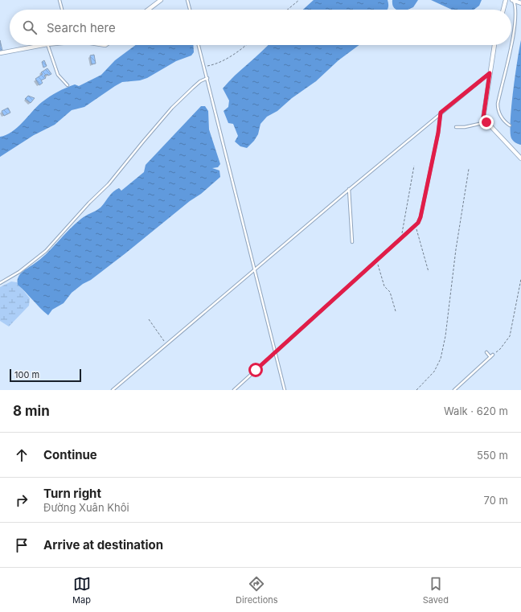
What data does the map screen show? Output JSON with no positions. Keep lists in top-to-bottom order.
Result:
{
  "scale_bar": "100 m",
  "page": {
    "search": "Search here",
    "scale": "100 m",
    "heading": ["8 min", "Walk · 620 m"],
    "list": [
      ["Continue", "550 m"],
      ["Turn right", "Đường Xuân Khôi", "70 m"],
      "Arrive at destination"
    ],
    "nav": ["Map", "Directions", "Saved"]
  }
}
